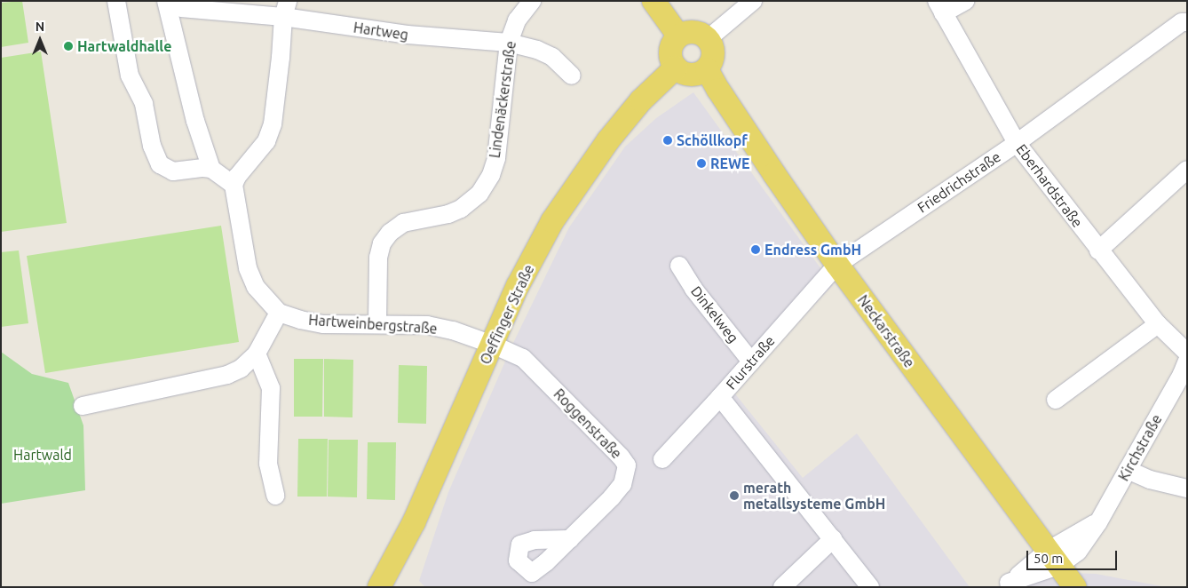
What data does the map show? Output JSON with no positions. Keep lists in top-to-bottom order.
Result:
{
  "streets": {
    "main road": ["Oeffinger Straße", "Neckarstraße"],
    "street": [
      "Hartweg",
      "Lindenäckerstraße",
      "Friedrichstraße",
      "Eberhardstraße",
      "Dinkelweg",
      "Hartweinbergstraße",
      "Flurstraße",
      "Roggenstraße",
      "Kirchstraße"
    ]
  },
  "crossings": [
    ["Hartweg", "Lindenäckerstraße"],
    ["Lindenäckerstraße", "Hartweinbergstraße"],
    ["Friedrichstraße", "Eberhardstraße"],
    ["Friedrichstraße", "Neckarstraße"],
    ["Friedrichstraße", "Flurstraße"],
    ["Oeffinger Straße", "Hartweinbergstraße"],
    ["Oeffinger Straße", "Neckarstraße"],
    ["Oeffinger Straße", "Roggenstraße"],
    ["Dinkelweg", "Flurstraße"],
    ["Hartweinbergstraße", "Roggenstraße"],
    ["Neckarstraße", "Flurstraße"],
    ["Neckarstraße", "Kirchstraße"]
  ],
  "parks": ["Hartwald"],
  "places": [
    "Hartwaldhalle",
    "Schöllkopf",
    "REWE",
    "Endress GmbH",
    "merath metallsysteme GmbH"
  ],
  "scale_bar": "50 m",
  "north": "top"
}
